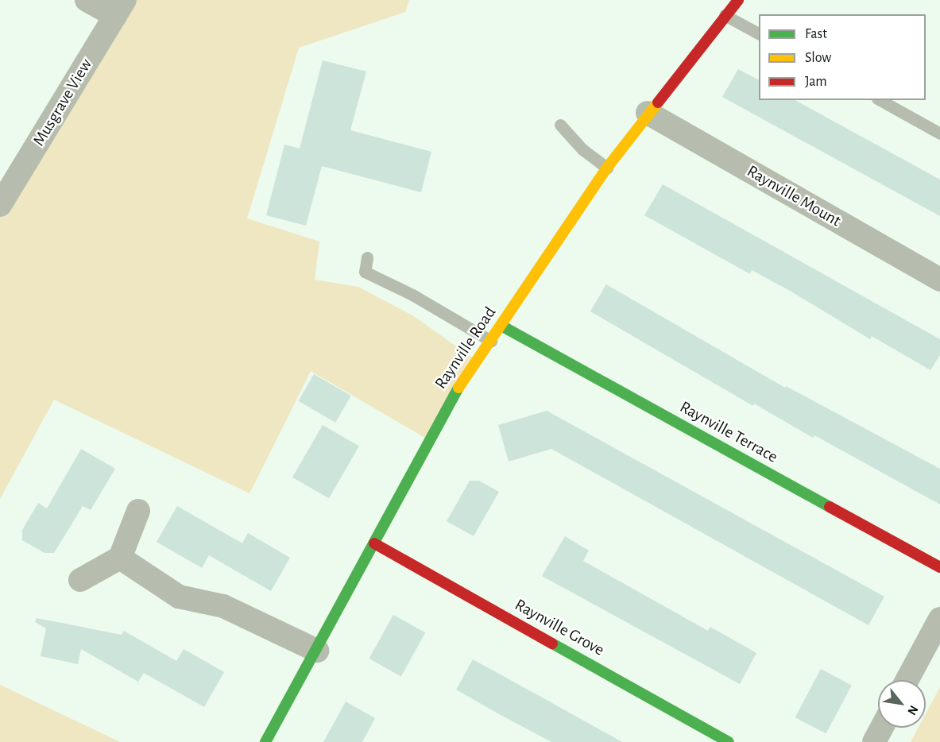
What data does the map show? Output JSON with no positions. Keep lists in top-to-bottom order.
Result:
{
  "streets": {
    "street": [
      "Musgrave View",
      "Raynville Mount",
      "Raynville Road",
      "Raynville Terrace",
      "Raynville Grove"
    ]
  },
  "crossings": [
    ["Raynville Mount", "Raynville Road"],
    ["Raynville Road", "Raynville Terrace"],
    ["Raynville Road", "Raynville Grove"]
  ],
  "legend": ["Fast", "Slow", "Jam"],
  "north": "bottom right"
}
